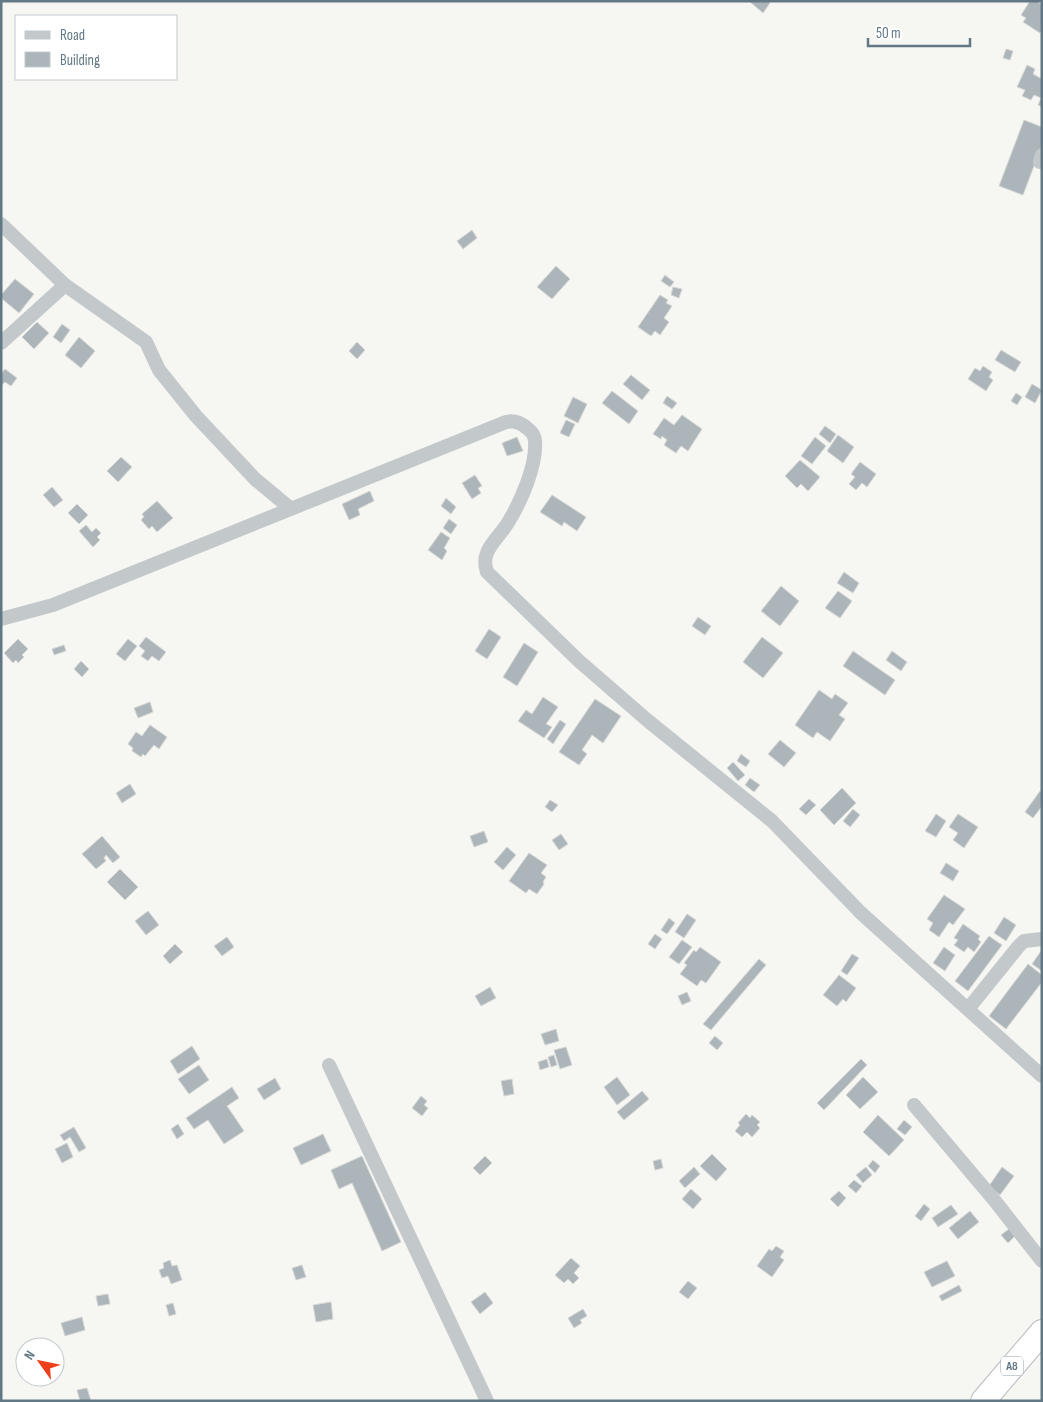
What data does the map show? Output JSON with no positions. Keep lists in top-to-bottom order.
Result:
{
  "streets": {
    "highway": ["A8"]
  },
  "legend": ["Road", "Building"],
  "scale_bar": "50 m",
  "north": "top left"
}
